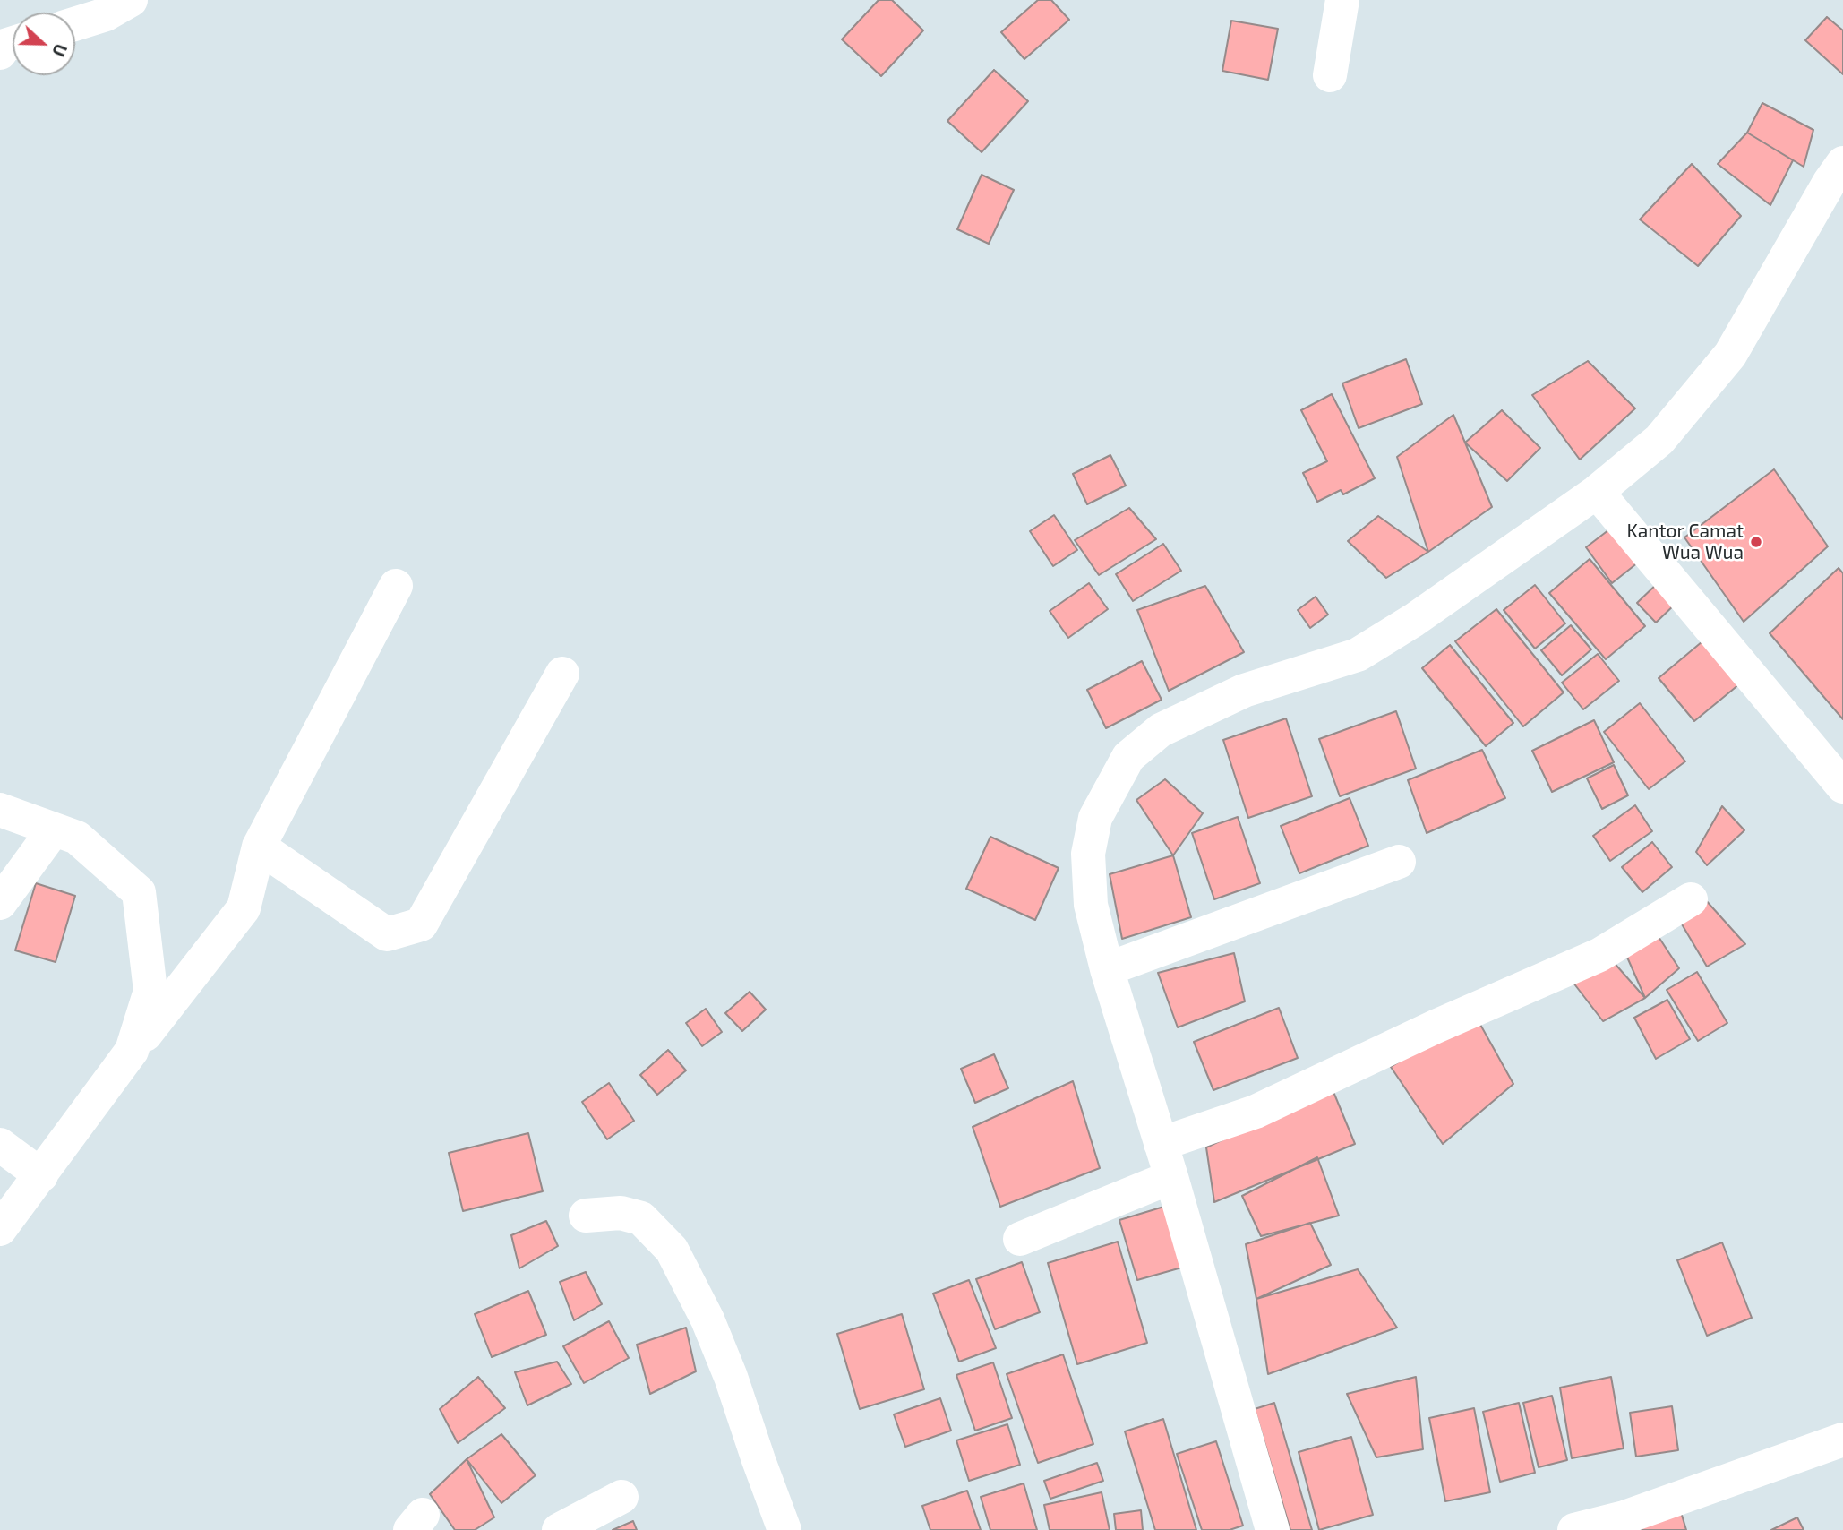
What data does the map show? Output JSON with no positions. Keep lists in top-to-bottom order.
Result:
{
  "places": ["Kantor Camat Wua Wua"],
  "north": "right"
}
